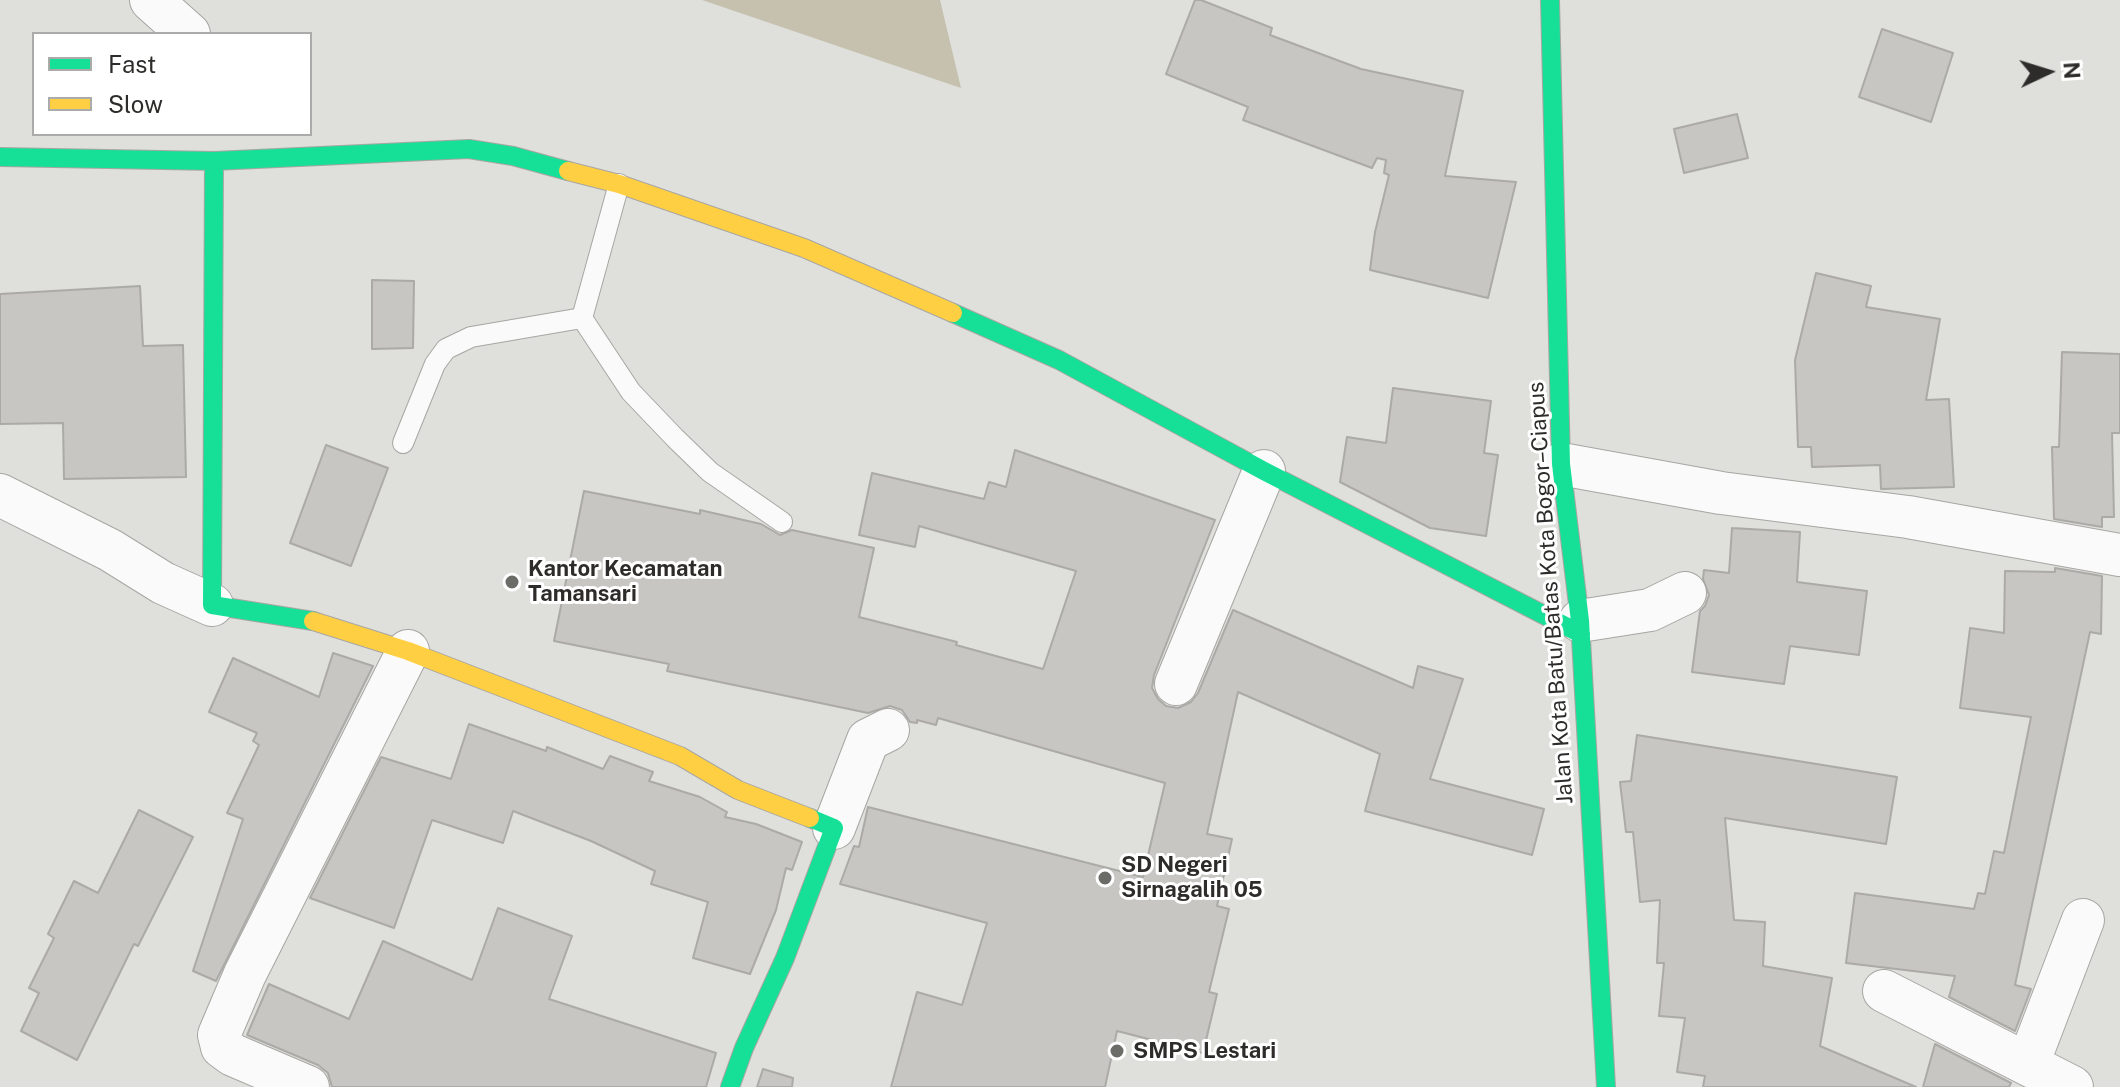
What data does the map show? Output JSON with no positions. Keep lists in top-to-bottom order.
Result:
{
  "streets": {
    "street": ["Jalan Kota Batu/Batas Kota Bogor–Ciapus"]
  },
  "places": ["Kantor Kecamatan Tamansari", "SD Negeri Sirnagalih 05", "SMPS Lestari"],
  "legend": ["Fast", "Slow"],
  "north": "right"
}
